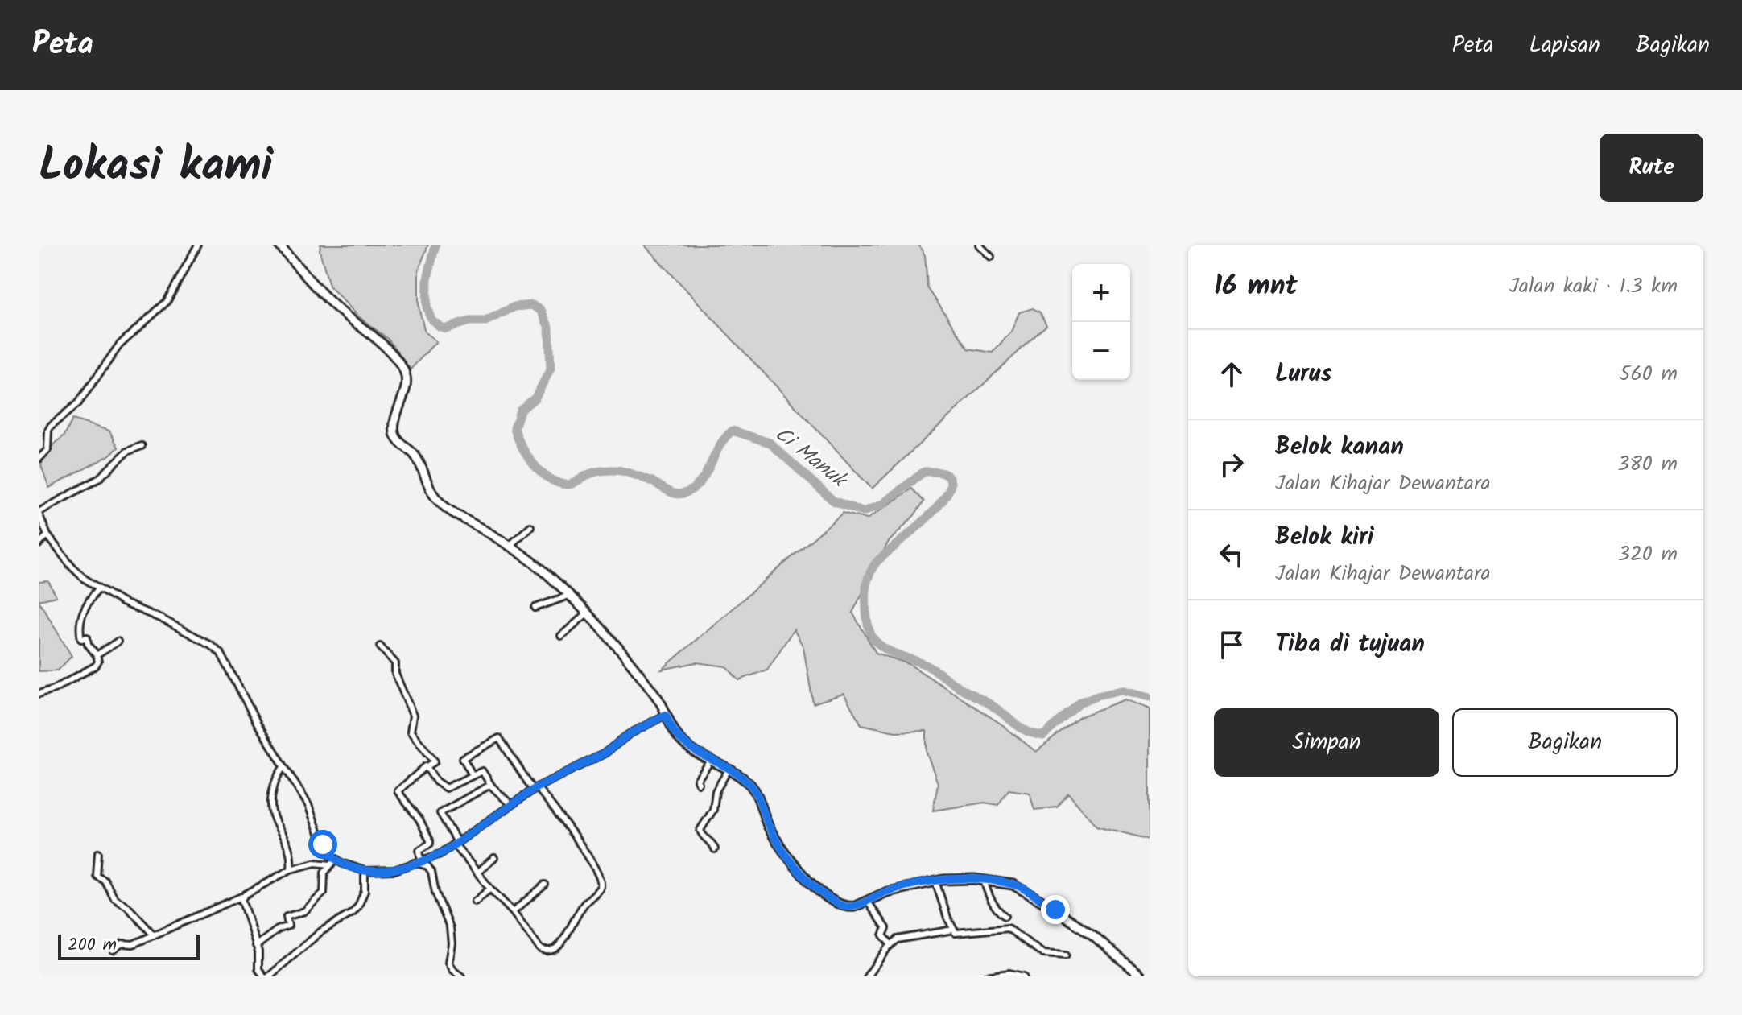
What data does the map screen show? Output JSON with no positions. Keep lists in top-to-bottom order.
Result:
{
  "water": ["Ci Manuk"],
  "scale_bar": "200 m",
  "page": {
    "header": "Peta",
    "nav": ["Peta", "Lapisan", "Bagikan"],
    "title": "Lokasi kami",
    "buttons": [
      "Rute",
      ["Simpan", "Bagikan"]
    ],
    "heading": ["16 mnt", "Jalan kaki · 1.3 km"],
    "map_buttons": ["+", "−"],
    "list": [
      ["Lurus", "560 m"],
      ["Belok kanan", "Jalan Kihajar Dewantara", "380 m"],
      ["Belok kiri", "Jalan Kihajar Dewantara", "320 m"],
      "Tiba di tujuan"
    ],
    "scale": "200 m"
  }
}
